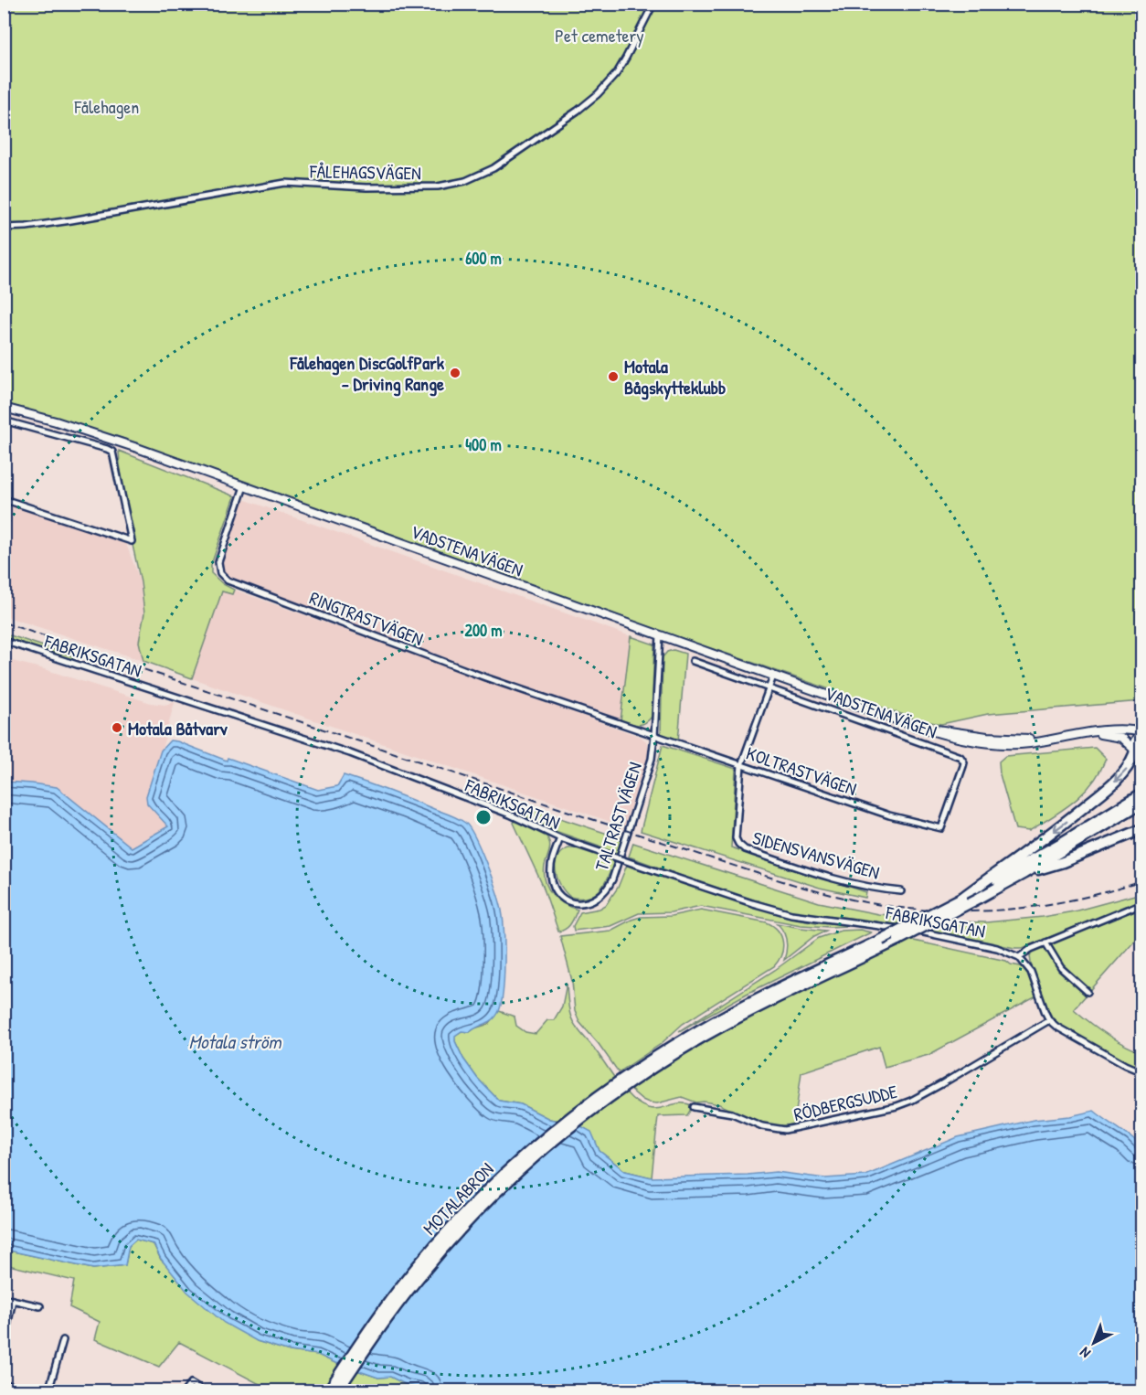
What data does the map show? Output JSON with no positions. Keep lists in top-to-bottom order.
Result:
{
  "streets": {
    "highway": ["MOTALABRON"],
    "main road": ["VADSTENAVÄGEN"],
    "street": [
      "FÅLEHAGSVÄGEN",
      "RINGTRASTVÄGEN",
      "FABRIKSGATAN",
      "KOLTRASTVÄGEN",
      "TALTRASTVÄGEN",
      "SIDENSVANSVÄGEN",
      "RÖDBERGSUDDE"
    ]
  },
  "crossings": [
    ["VADSTENAVÄGEN", "RINGTRASTVÄGEN"],
    ["VADSTENAVÄGEN", "KOLTRASTVÄGEN"],
    ["VADSTENAVÄGEN", "TALTRASTVÄGEN"],
    ["VADSTENAVÄGEN", "SIDENSVANSVÄGEN"],
    ["RINGTRASTVÄGEN", "KOLTRASTVÄGEN"],
    ["RINGTRASTVÄGEN", "TALTRASTVÄGEN"],
    ["FABRIKSGATAN", "TALTRASTVÄGEN"],
    ["KOLTRASTVÄGEN", "TALTRASTVÄGEN"],
    ["KOLTRASTVÄGEN", "SIDENSVANSVÄGEN"]
  ],
  "water": ["Motala ström"],
  "parks": ["Pet cemetery", "Fålehagen"],
  "places": ["Fålehagen DiscGolfPark - Driving Range", "Motala Bågskytteklubb", "Motala Båtvarv"],
  "north": "bottom left",
  "rings": ["600 m", "400 m", "200 m"]
}
